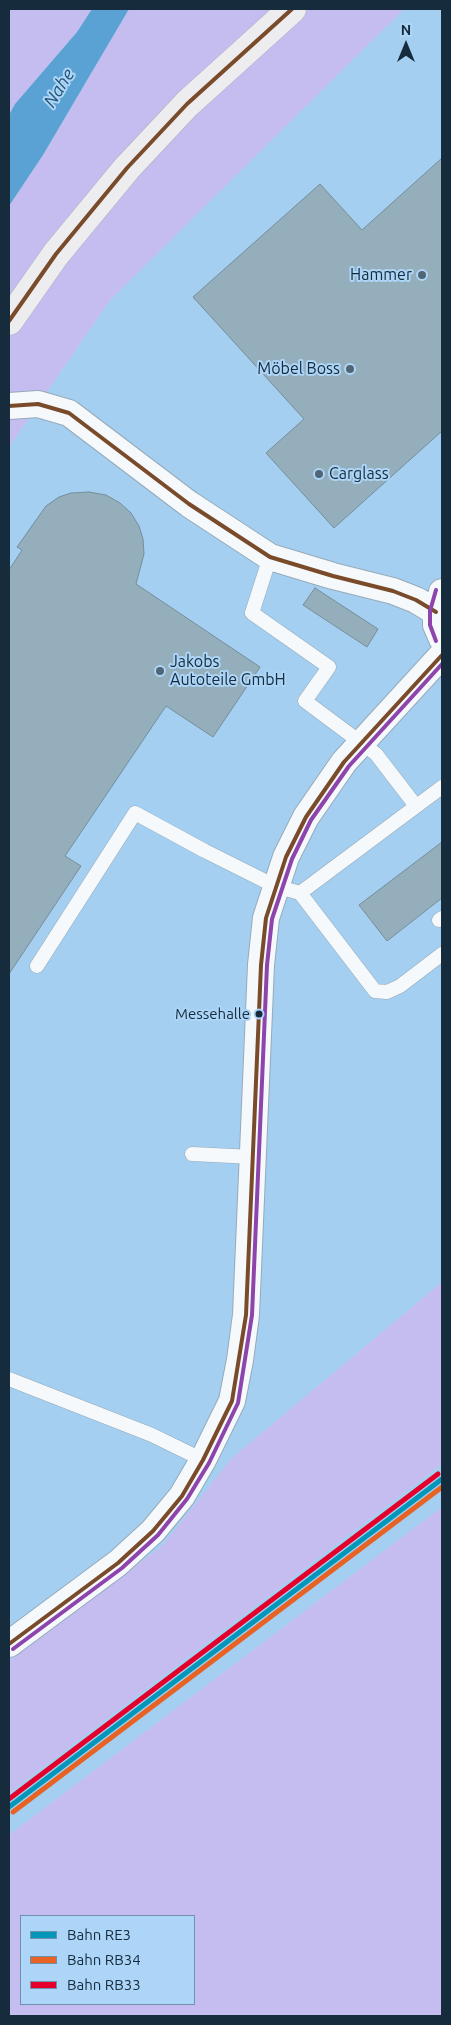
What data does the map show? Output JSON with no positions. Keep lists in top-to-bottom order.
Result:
{
  "water": ["Nahe"],
  "places": [
    "Hammer",
    "Möbel Boss",
    "Carglass",
    "Jakobs Autoteile GmbH",
    "Messehalle"
  ],
  "lines": ["rail line RB33", "rail line RE3", "rail line RB34"],
  "legend": ["Bahn RE3", "Bahn RB34", "Bahn RB33"],
  "north": "top"
}
